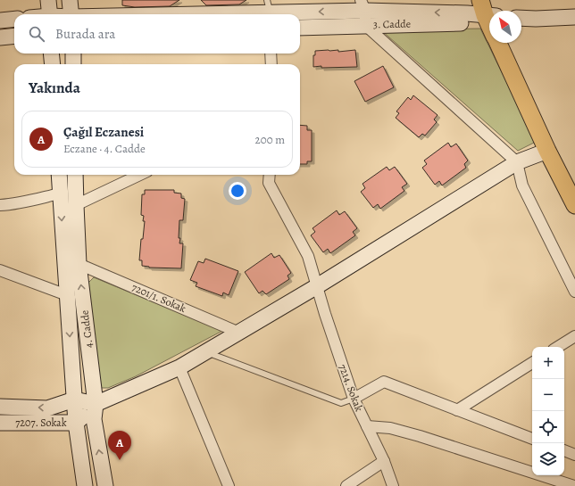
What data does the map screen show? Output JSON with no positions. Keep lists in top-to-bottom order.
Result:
{
  "streets": {
    "street": [
      "3. Cadde",
      "7201/1. Sokak",
      "4. Cadde",
      "7214. Sokak",
      "7207. Sokak"
    ]
  },
  "crossings": [
    ["7201/1. Sokak", "4. Cadde"],
    ["4. Cadde", "7207. Sokak"]
  ],
  "north": "top left",
  "page": {
    "search": "Burada ara",
    "heading": "Yakında",
    "list": [
      {
        "mark": "A",
        "name": "Çağıl Eczanesi",
        "note": "Eczane · 4. Cadde",
        "value": "200 m"
      }
    ],
    "map_buttons": ["+", "−"],
    "pins": "A"
  }
}
